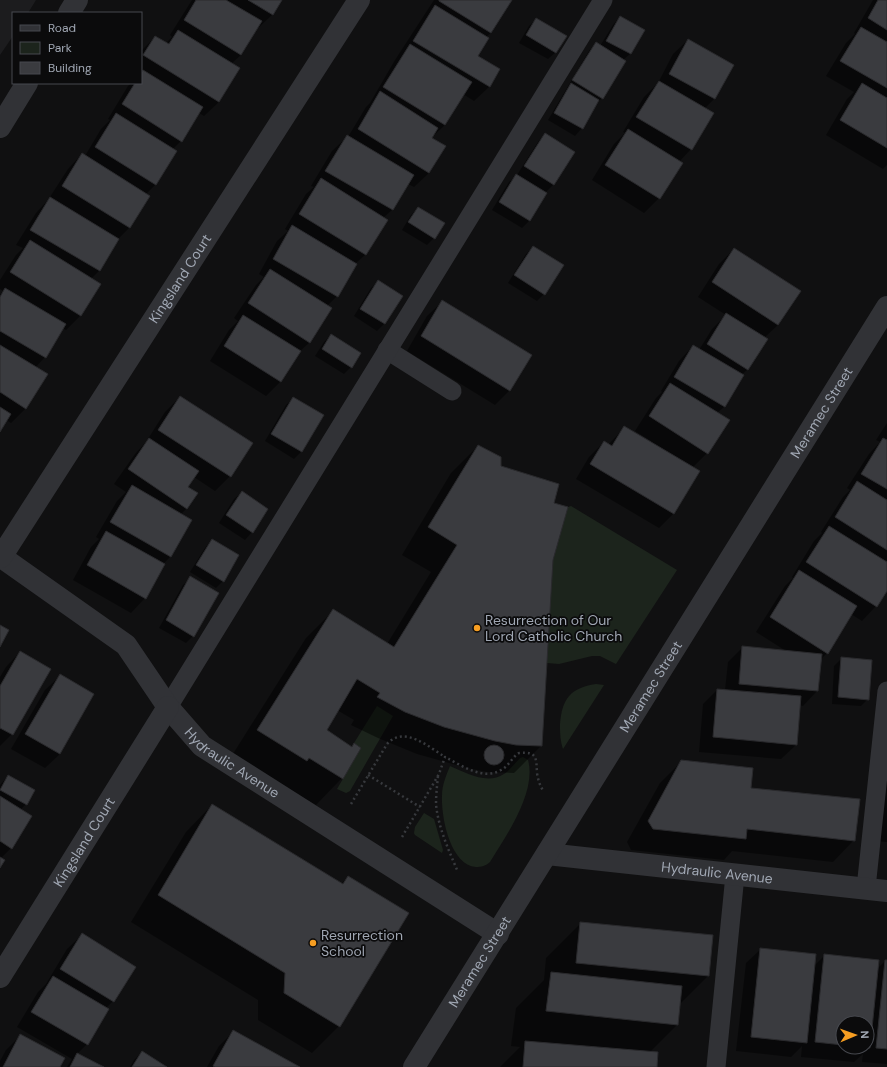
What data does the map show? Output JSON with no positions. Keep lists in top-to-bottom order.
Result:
{
  "streets": {
    "street": ["Kingsland Court", "Meramec Street", "Hydraulic Avenue"]
  },
  "crossings": [
    ["Kingsland Court", "Hydraulic Avenue"],
    ["Meramec Street", "Hydraulic Avenue"]
  ],
  "places": ["Resurrection of Our Lord Catholic Church", "Resurrection School"],
  "legend": ["Road", "Park", "Building"],
  "north": "right"
}
